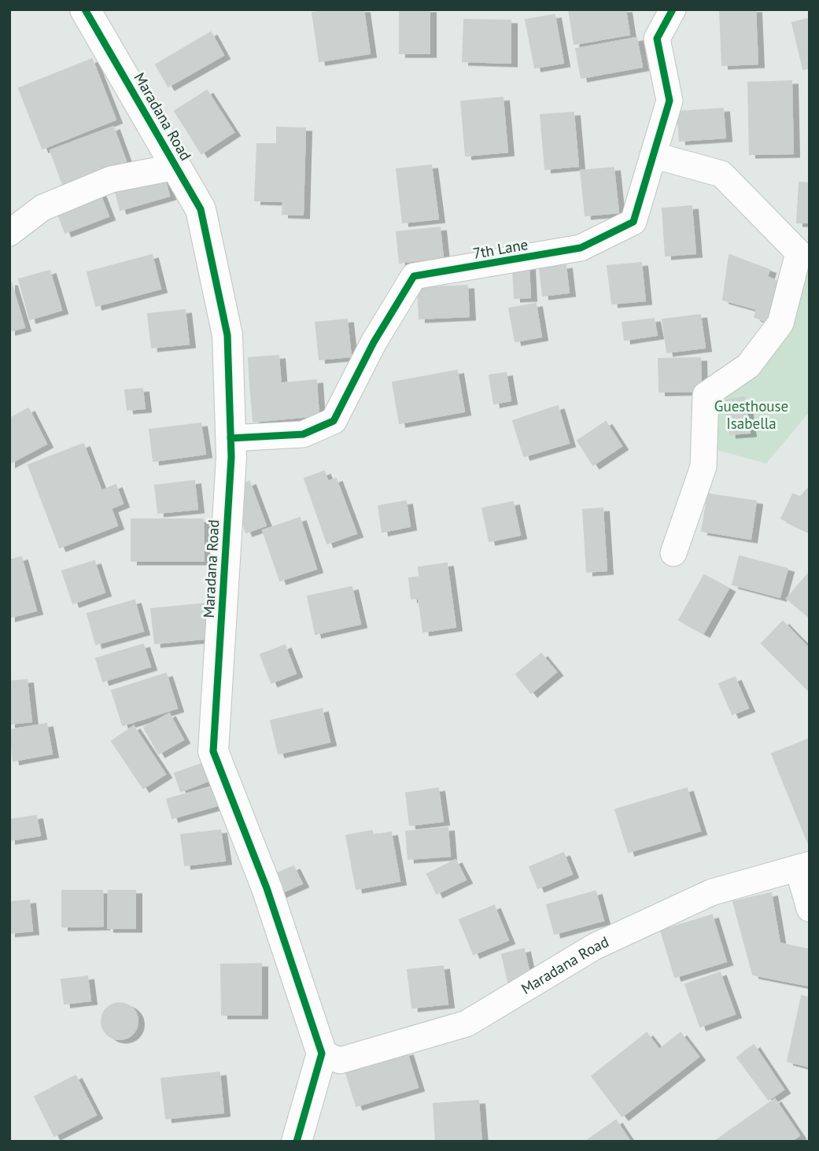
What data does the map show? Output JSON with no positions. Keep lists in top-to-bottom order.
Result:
{
  "streets": {
    "street": ["Maradana Road", "7th Lane"]
  },
  "crossings": [
    ["Maradana Road", "7th Lane"]
  ],
  "parks": ["Guesthouse Isabella"]
}
